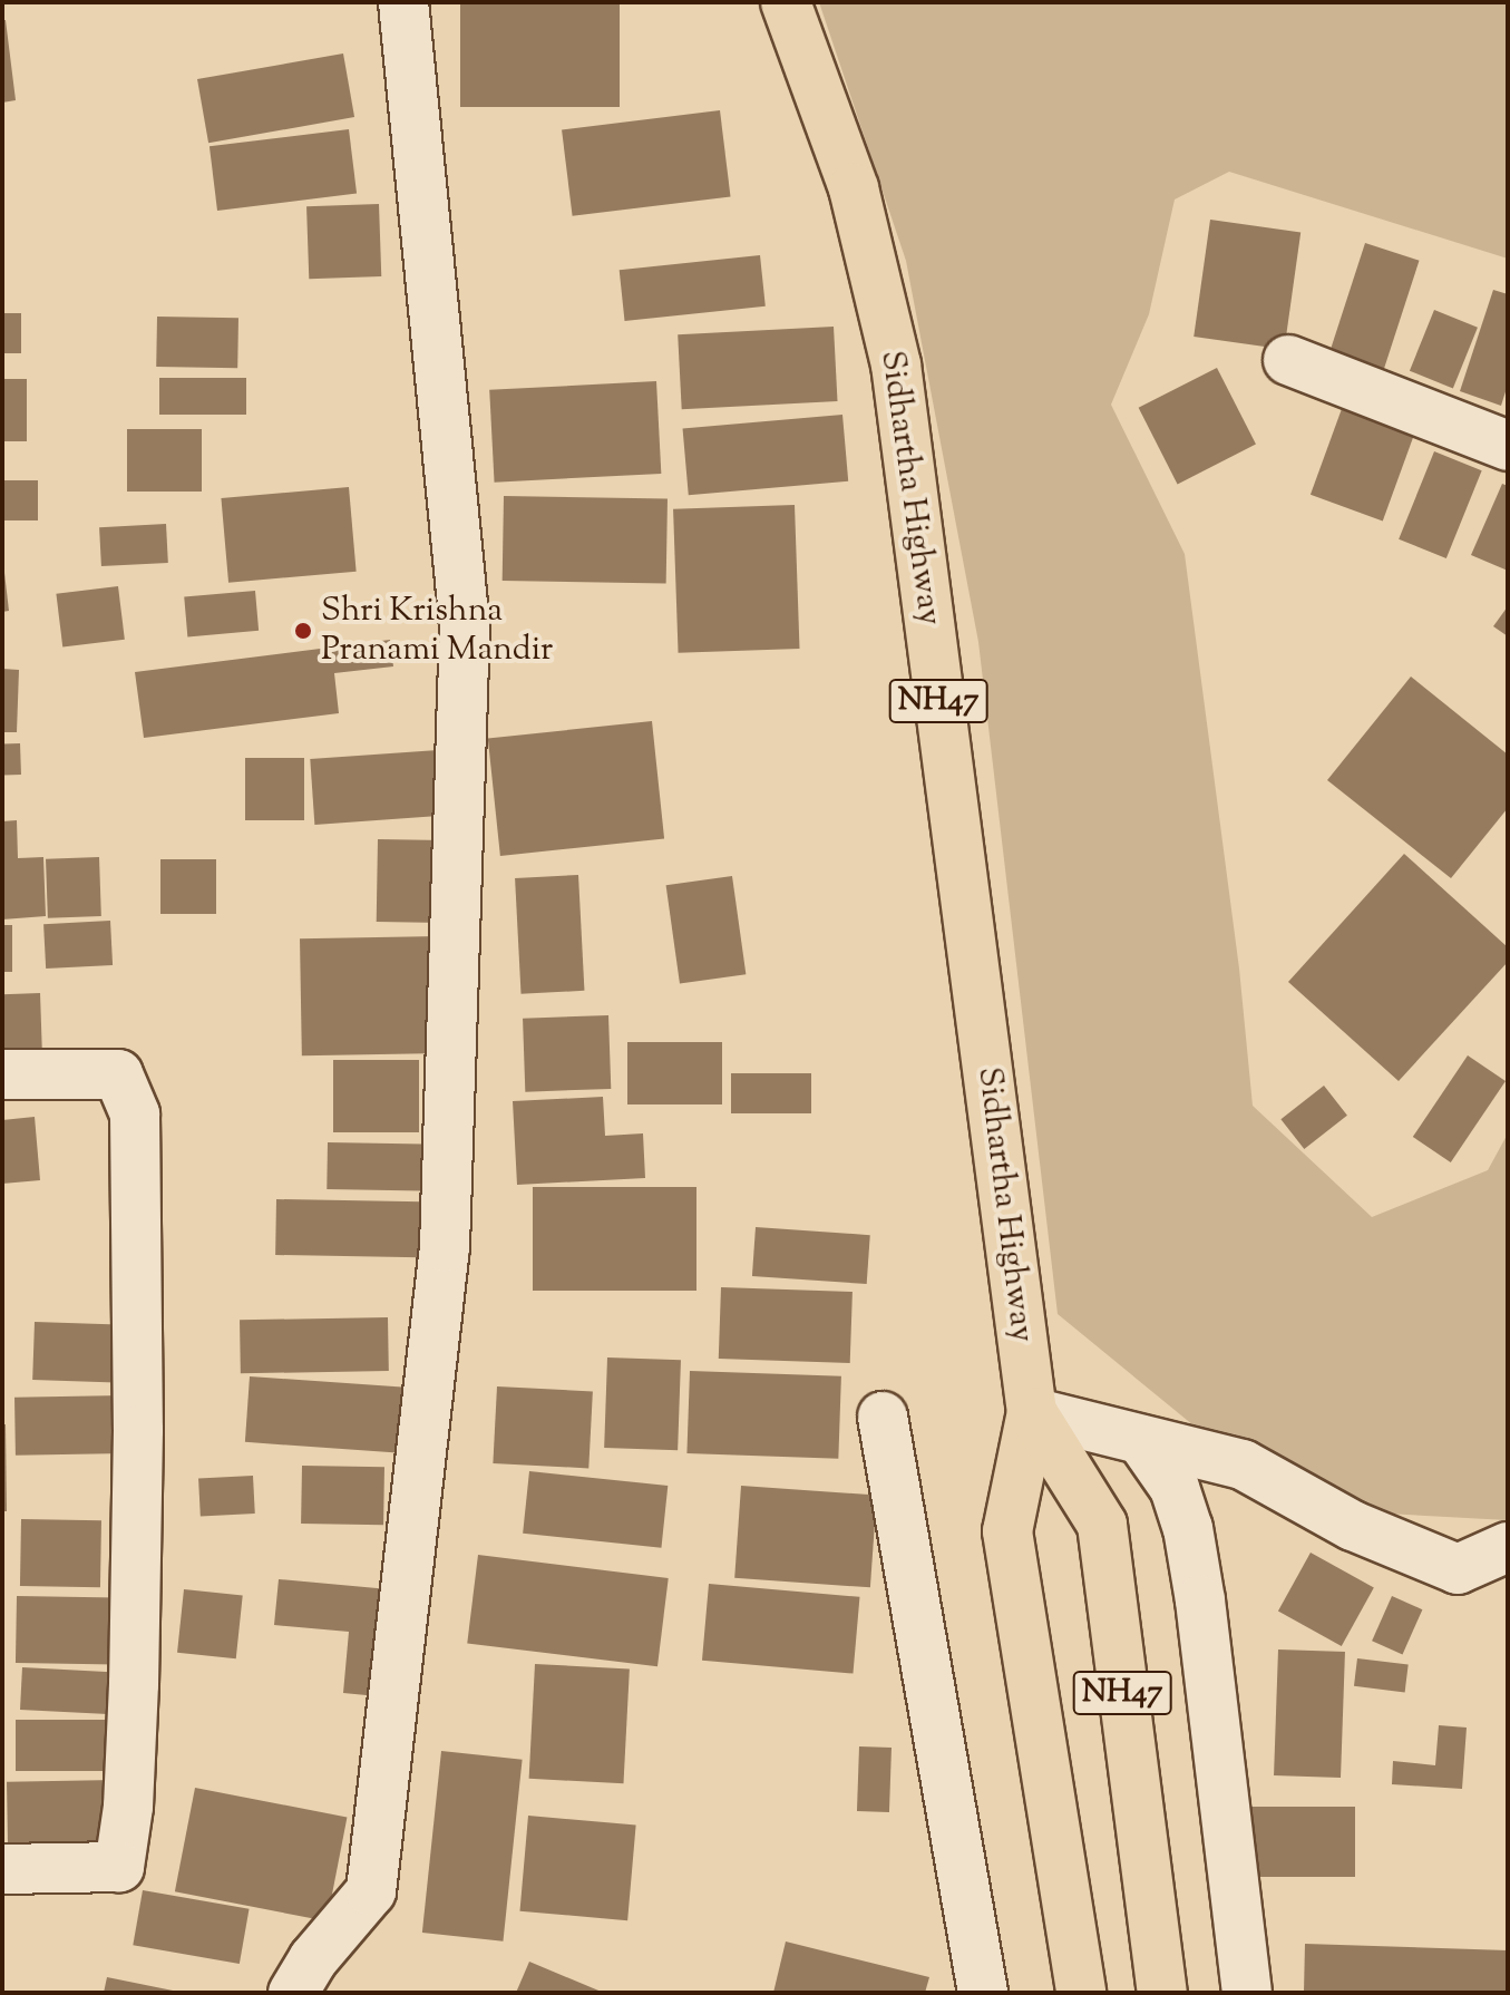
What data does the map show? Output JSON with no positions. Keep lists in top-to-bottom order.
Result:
{
  "streets": {
    "highway": ["Sidhartha Highway", "NH47"]
  },
  "places": ["Shri Krishna Pranami Mandir"]
}
